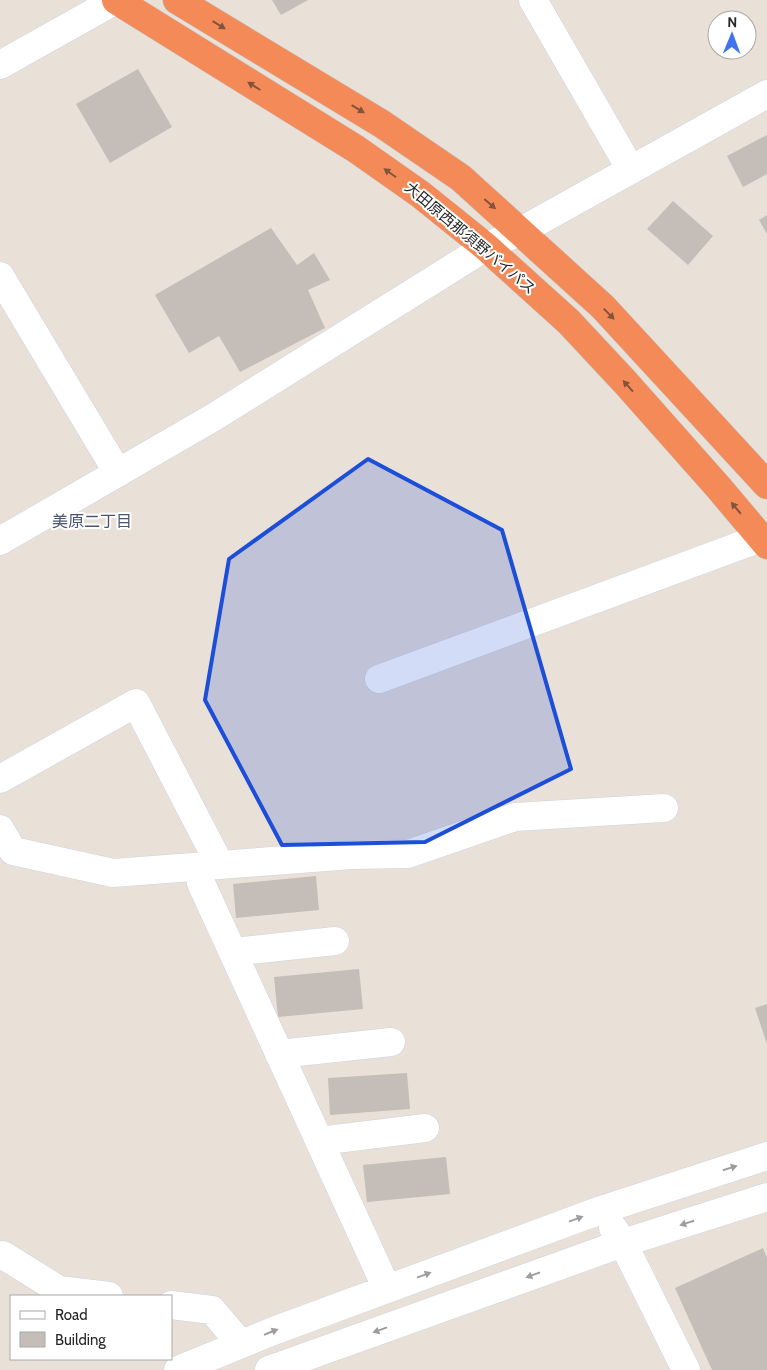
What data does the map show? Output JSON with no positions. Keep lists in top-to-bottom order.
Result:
{
  "streets": {
    "highway": ["大田原西那須野バイパス"]
  },
  "districts": ["美原二丁目"],
  "legend": ["Road", "Building"],
  "north": "top"
}
